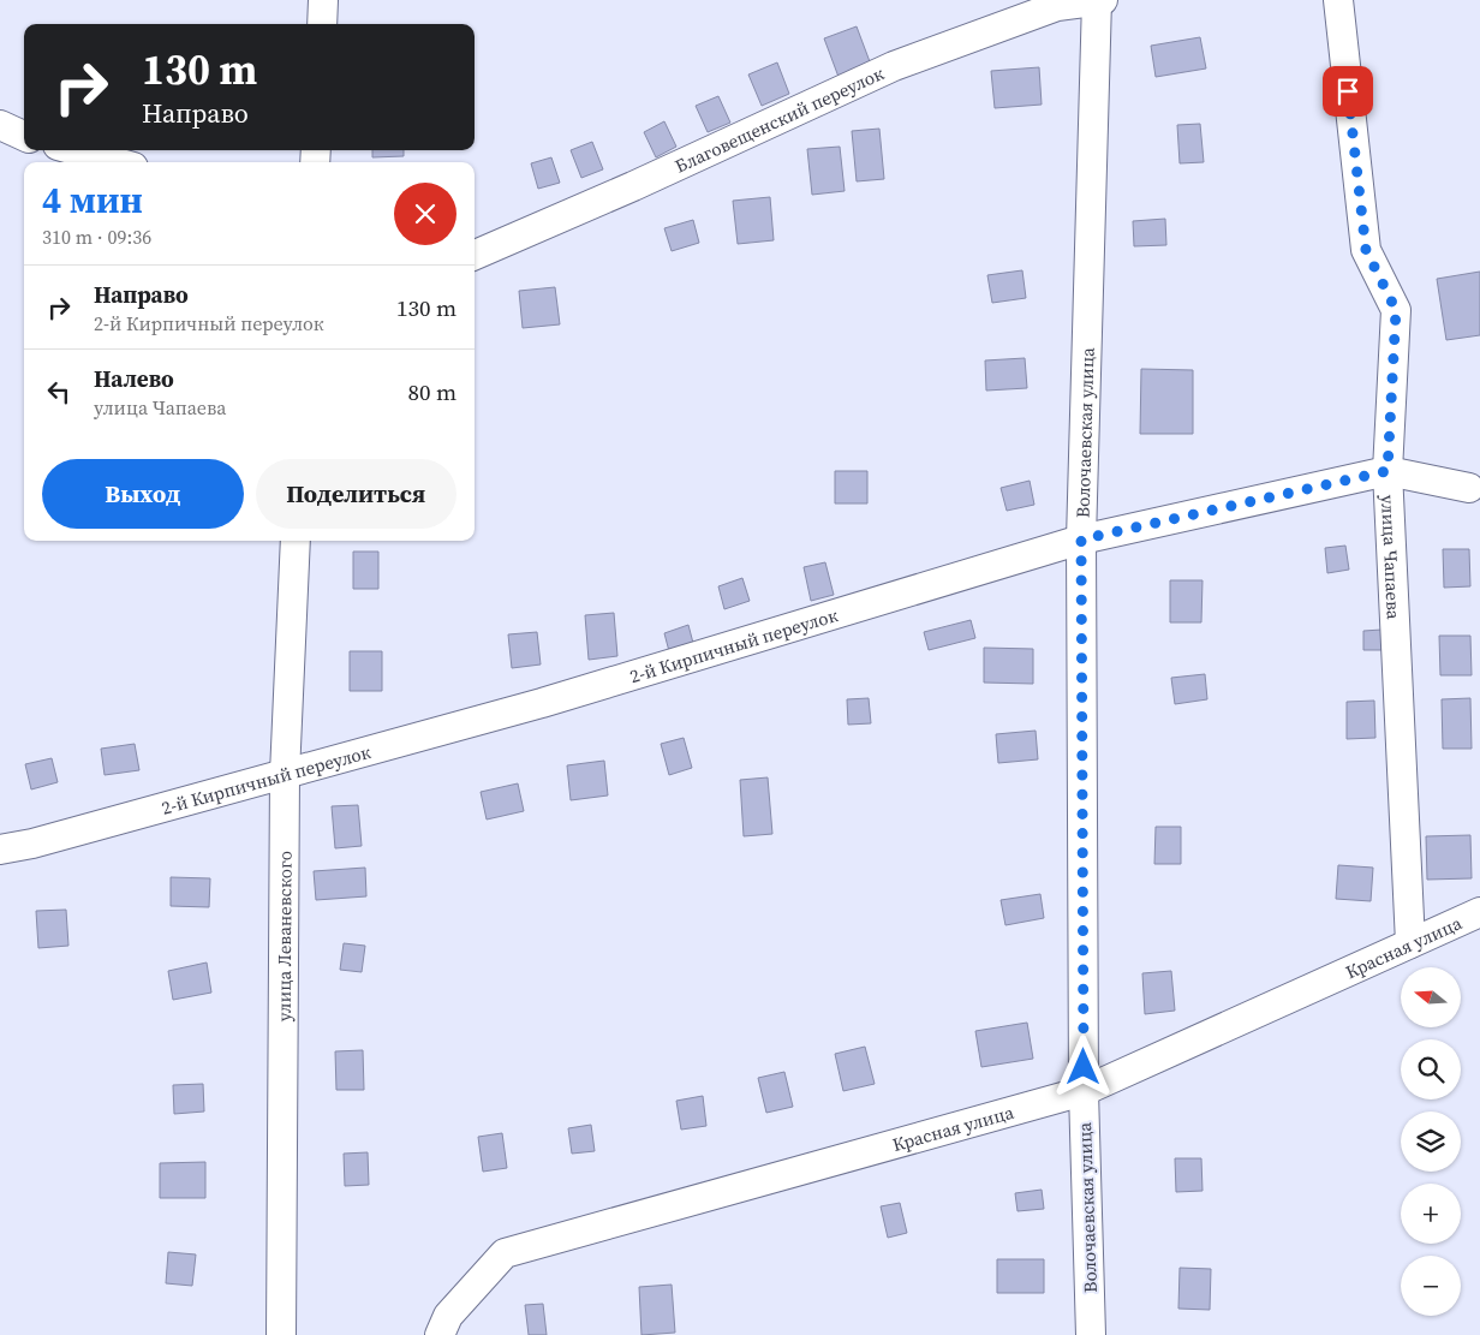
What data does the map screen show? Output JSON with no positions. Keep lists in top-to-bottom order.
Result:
{
  "streets": {
    "street": [
      "Благовещенский переулок",
      "Волочаевская улица",
      "улица Чапаева",
      "2-й Кирпичный переулок",
      "улица Леваневского",
      "Красная улица"
    ]
  },
  "crossings": [
    ["Благовещенский переулок", "Волочаевская улица"],
    ["Волочаевская улица", "2-й Кирпичный переулок"],
    ["Волочаевская улица", "Красная улица"],
    ["улица Чапаева", "2-й Кирпичный переулок"],
    ["улица Чапаева", "Красная улица"],
    ["2-й Кирпичный переулок", "улица Леваневского"]
  ],
  "north": "left",
  "page": {
    "turn": ["130 m", "Направо"],
    "heading": ["4 мин", "310 m · 09:36"],
    "list": [
      {
        "name": "Направо",
        "note": "2-й Кирпичный переулок",
        "value": "130 m"
      },
      {
        "name": "Налево",
        "note": "улица Чапаева",
        "value": "80 m"
      }
    ],
    "buttons": ["Выход", "Поделиться"],
    "map_buttons": ["+", "−"]
  }
}
